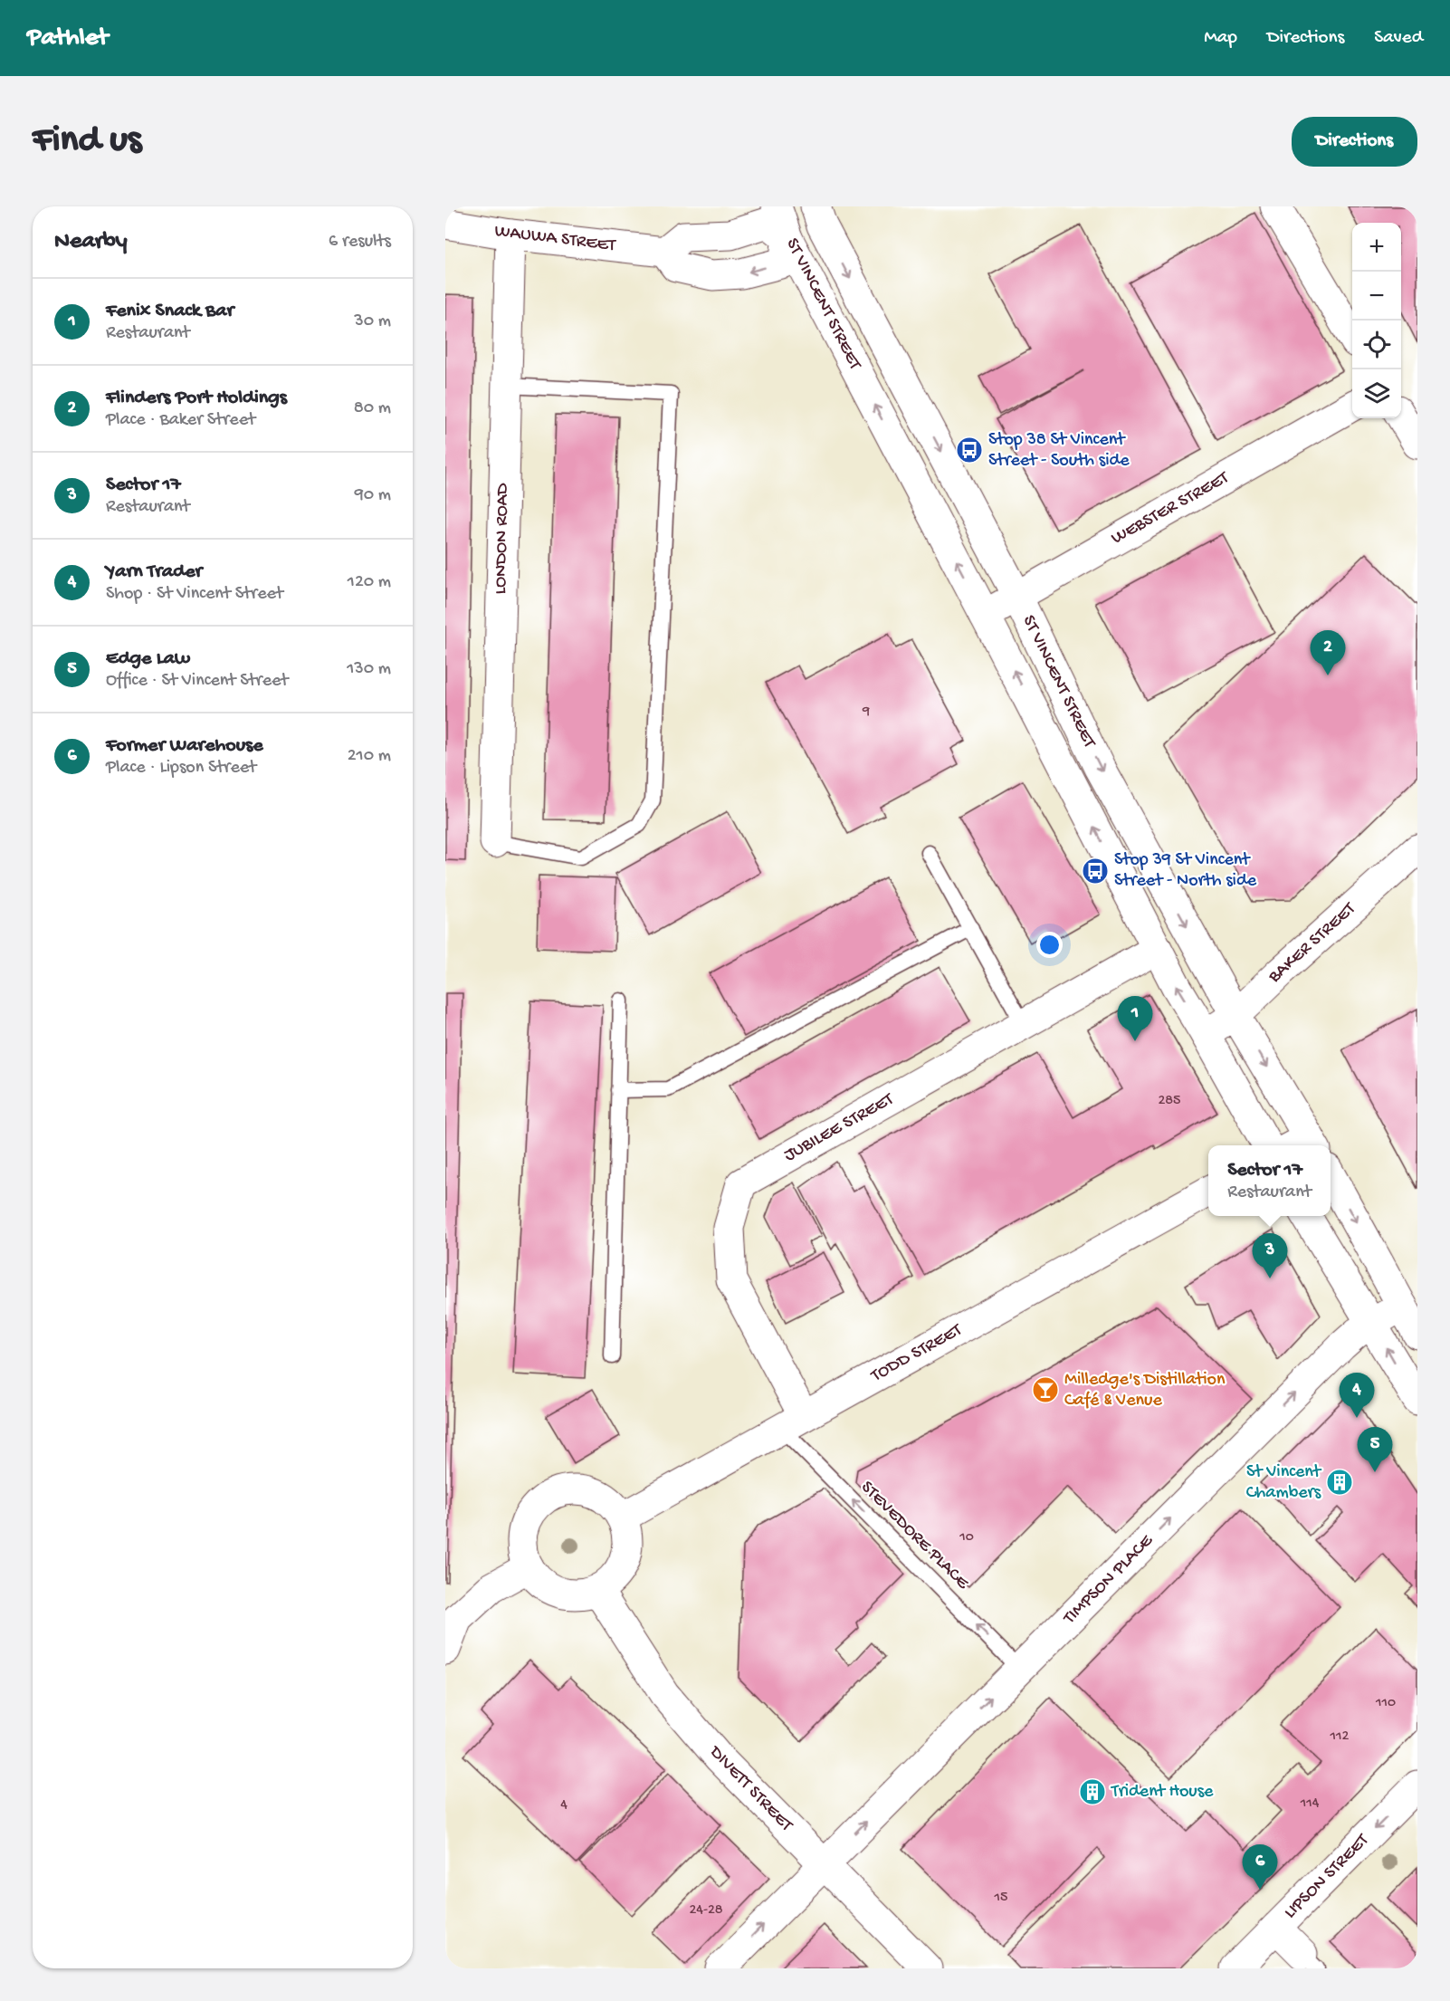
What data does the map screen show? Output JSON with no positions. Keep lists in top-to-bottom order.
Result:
{
  "streets": {
    "street": [
      "WAUWA STREET",
      "ST VINCENT STREET",
      "WEBSTER STREET",
      "LONDON ROAD",
      "BAKER STREET",
      "JUBILEE STREET",
      "TODD STREET",
      "TIMPSON PLACE",
      "DIVETT STREET",
      "LIPSON STREET"
    ],
    "lane": ["STEVEDORE PLACE"]
  },
  "crossings": [
    ["WAUWA STREET", "LONDON ROAD"],
    ["ST VINCENT STREET", "WEBSTER STREET"],
    ["ST VINCENT STREET", "BAKER STREET"],
    ["ST VINCENT STREET", "JUBILEE STREET"],
    ["JUBILEE STREET", "TODD STREET"],
    ["JUBILEE STREET", "STEVEDORE PLACE"],
    ["TODD STREET", "STEVEDORE PLACE"],
    ["TODD STREET", "DIVETT STREET"],
    ["STEVEDORE PLACE", "TIMPSON PLACE"],
    ["TIMPSON PLACE", "DIVETT STREET"]
  ],
  "one_way": ["STEVEDORE PLACE", "TIMPSON PLACE", "LIPSON STREET"],
  "places": {
    "bus stop": ["Stop 38 St Vincent Street - South side", "Stop 39 St Vincent Street - North side"],
    "bar": ["Milledge's Distillation Café & Venue"],
    "building": ["St Vincent Chambers", "Trident House"]
  },
  "house_numbers": [
    "9",
    "285",
    "10",
    "110",
    "112",
    "114",
    "4",
    "15",
    "24-28"
  ],
  "page": {
    "header": "Pathlet",
    "nav": ["Map", "Directions", "Saved"],
    "buttons": "Directions",
    "title": "Find us",
    "heading": ["Nearby", "6 results"],
    "map_buttons": ["+", "−"],
    "list": [
      {
        "mark": "1",
        "name": "Fenix Snack Bar",
        "note": "Restaurant",
        "value": "30 m"
      },
      {
        "mark": "2",
        "name": "Flinders Port Holdings",
        "note": "Place · Baker Street",
        "value": "80 m"
      },
      {
        "mark": "3",
        "name": "Sector 17",
        "note": "Restaurant",
        "value": "90 m"
      },
      {
        "mark": "4",
        "name": "Yarn Trader",
        "note": "Shop · St Vincent Street",
        "value": "120 m"
      },
      {
        "mark": "5",
        "name": "Edge Law",
        "note": "Office · St Vincent Street",
        "value": "130 m"
      },
      {
        "mark": "6",
        "name": "Former Warehouse",
        "note": "Place · Lipson Street",
        "value": "210 m"
      }
    ],
    "pins": [
      "2",
      "1",
      "3",
      "4",
      "5",
      "6"
    ],
    "popup": ["Sector 17", "Restaurant"]
  }
}
